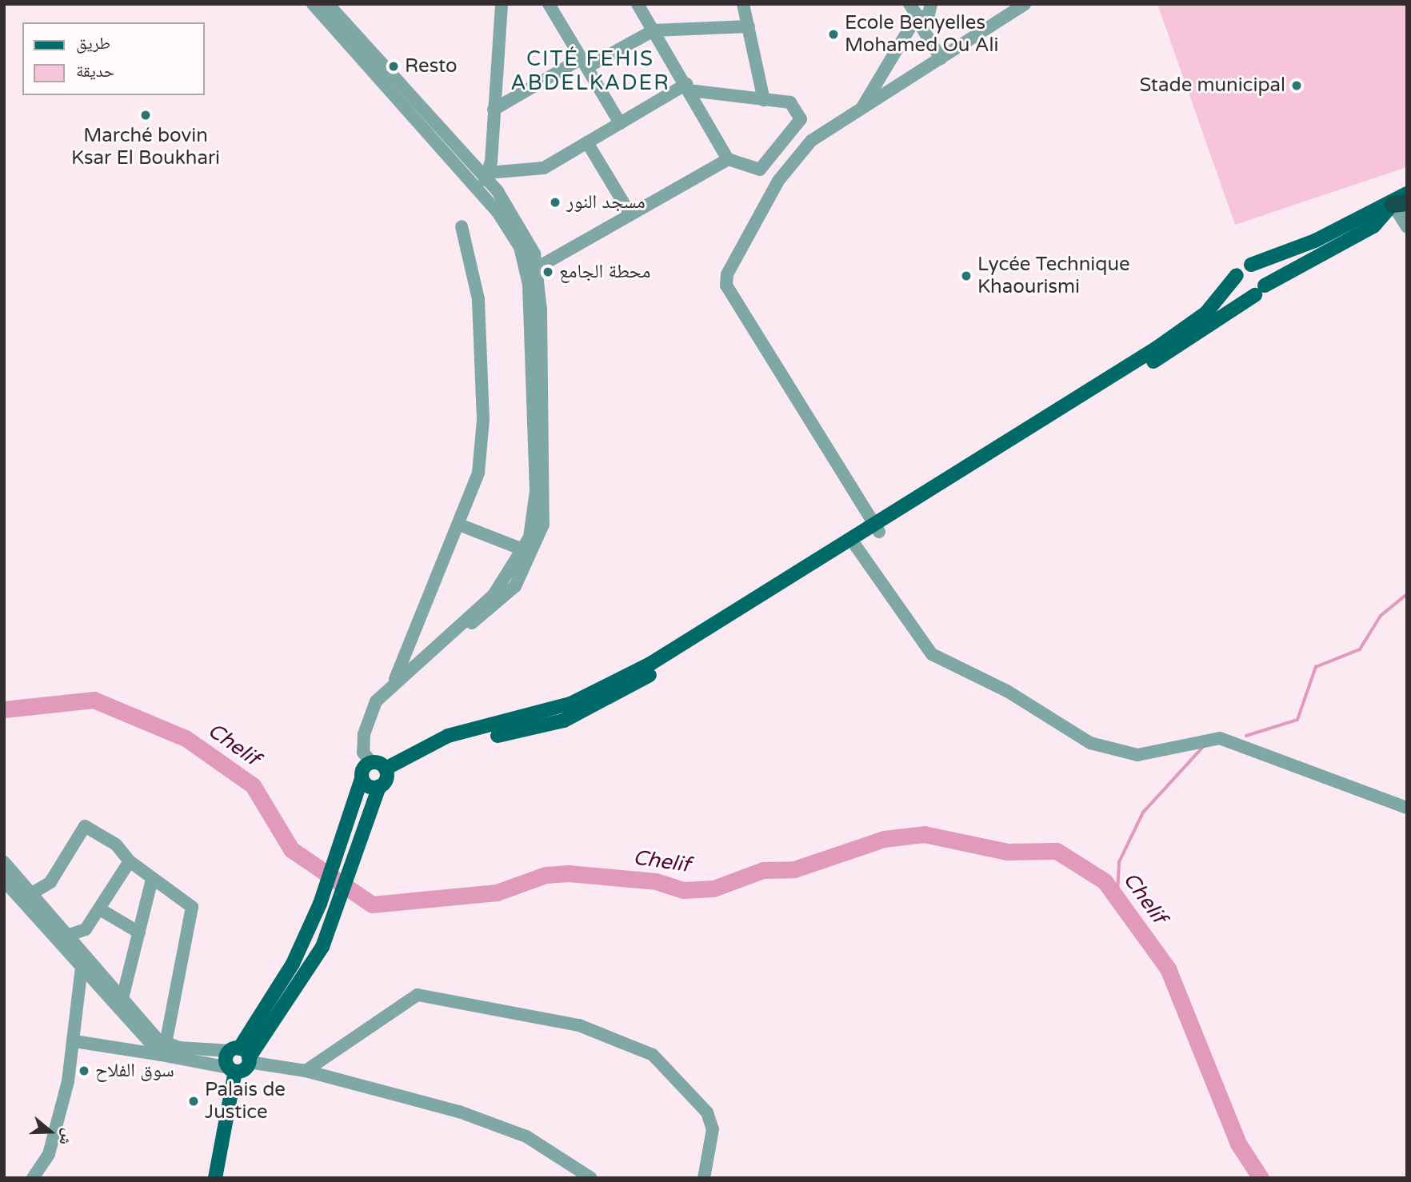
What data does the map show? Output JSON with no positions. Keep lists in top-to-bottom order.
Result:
{
  "districts": ["CITÉ FEHIS ABDELKADER"],
  "water": ["Chelif"],
  "places": [
    "Ecole Benyelles Mohamed Ou Ali",
    "Resto",
    "Stade municipal",
    "Marché bovin Ksar El Boukhari",
    "مسجد النور",
    "محطة الجامع",
    "Lycée Technique Khaourismi",
    "سوق الفلاح",
    "Palais de Justice"
  ],
  "legend": ["طريق", "حديقة"],
  "north": "right"
}
